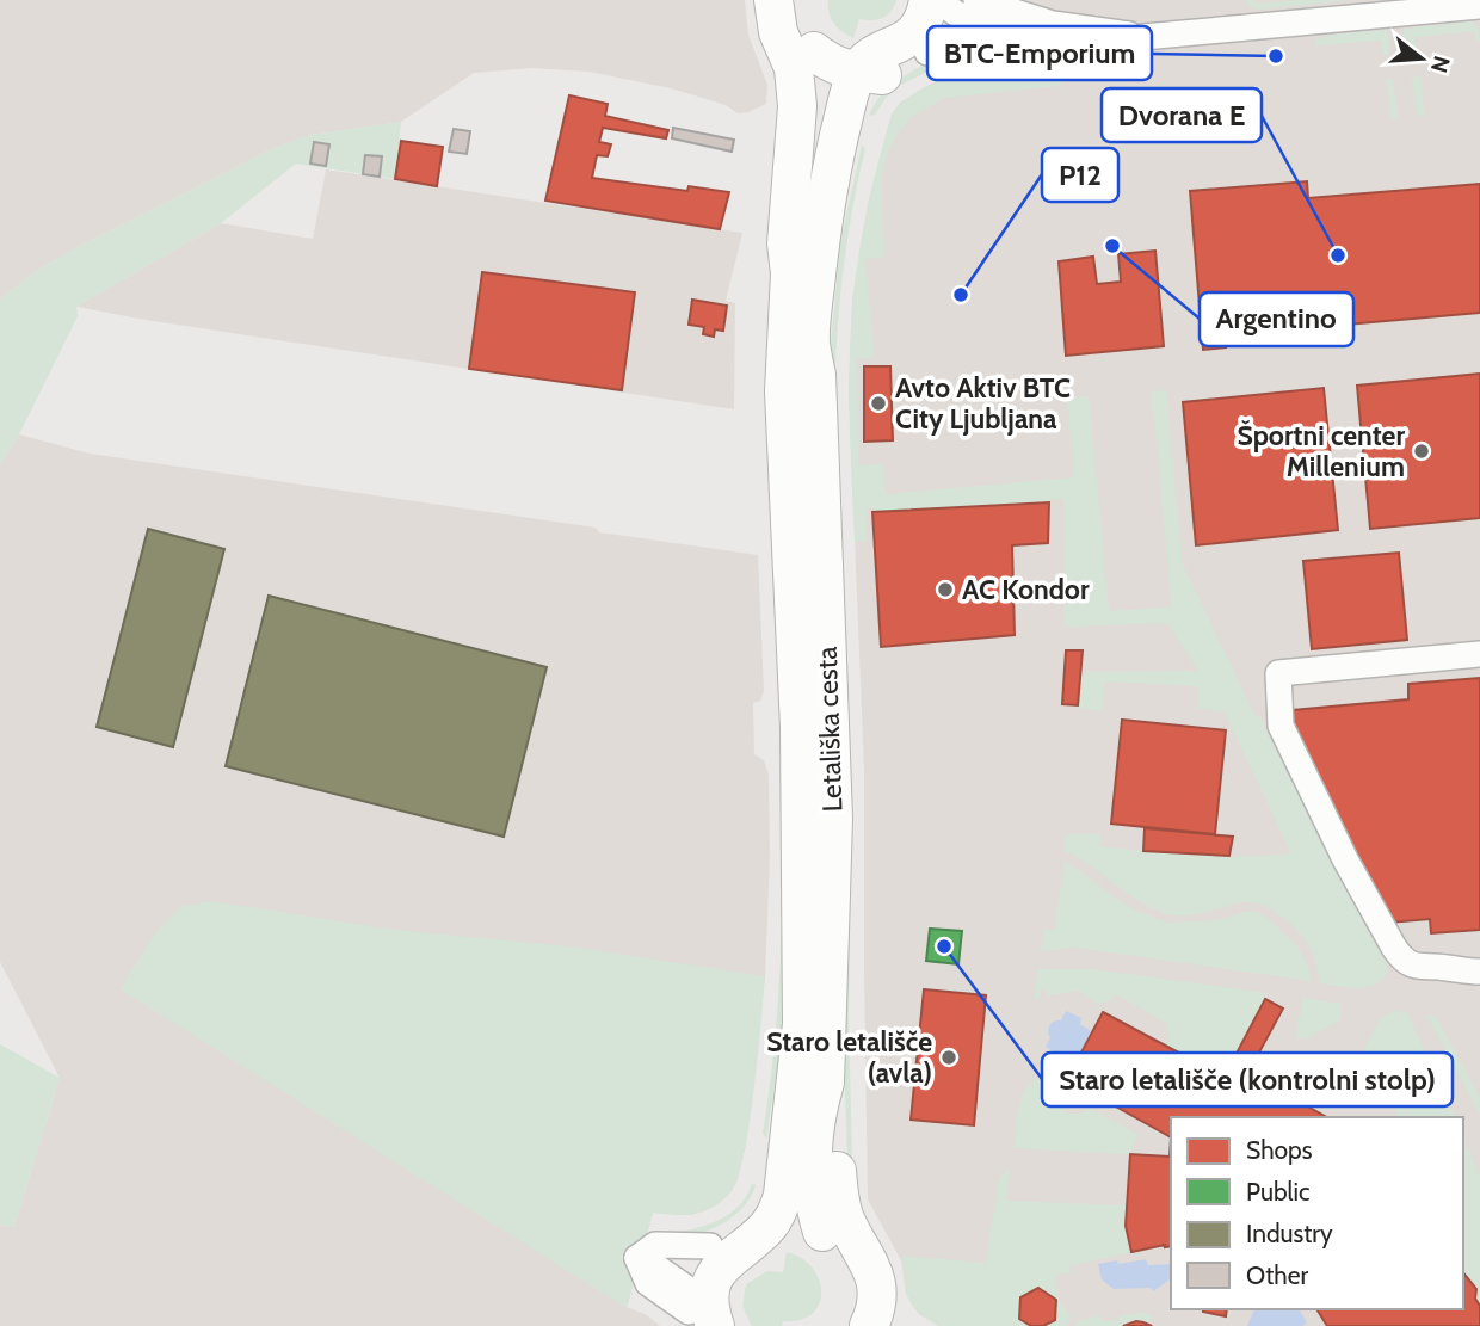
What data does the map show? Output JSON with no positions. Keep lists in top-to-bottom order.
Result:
{
  "streets": {
    "main road": ["Letališka cesta"]
  },
  "places": [
    "BTC-Emporium",
    "Argentino",
    "Dvorana E",
    "P12",
    "Avto Aktiv BTC City Ljubljana",
    "Športni center Millenium",
    "AC Kondor",
    "Staro letališče (kontrolni stolp)",
    "Staro letališče (avla)"
  ],
  "legend": [
    "Shops",
    "Public",
    "Industry",
    "Other"
  ],
  "north": "right"
}
